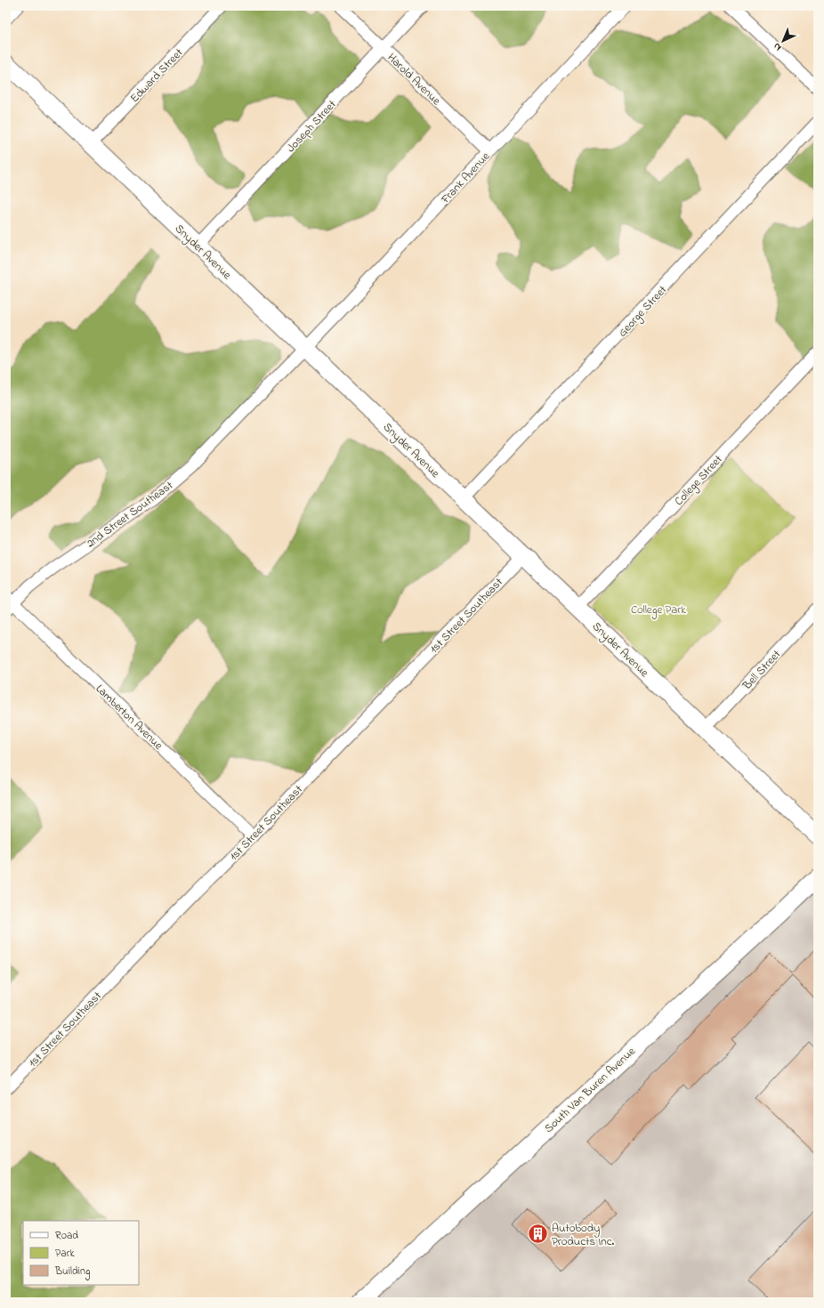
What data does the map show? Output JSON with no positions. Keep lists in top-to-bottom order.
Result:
{
  "streets": {
    "main road": ["Snyder Avenue", "South Van Buren Avenue"],
    "street": [
      "Edward Street",
      "Harold Avenue",
      "Joseph Street",
      "Frank Avenue",
      "George Street",
      "College Street",
      "2nd Street Southeast",
      "1st Street Southeast",
      "Bell Street",
      "Lamberton Avenue"
    ]
  },
  "crossings": [
    ["Edward Street", "Snyder Avenue"],
    ["Harold Avenue", "Joseph Street"],
    ["Harold Avenue", "Frank Avenue"],
    ["Joseph Street", "Snyder Avenue"],
    ["Frank Avenue", "Snyder Avenue"],
    ["Frank Avenue", "2nd Street Southeast"],
    ["Snyder Avenue", "George Street"],
    ["Snyder Avenue", "College Street"],
    ["Snyder Avenue", "2nd Street Southeast"],
    ["Snyder Avenue", "1st Street Southeast"],
    ["Snyder Avenue", "Bell Street"],
    ["2nd Street Southeast", "Lamberton Avenue"],
    ["1st Street Southeast", "Lamberton Avenue"]
  ],
  "parks": ["College Park"],
  "places": {
    "building": ["Autobody Products Inc."]
  },
  "legend": ["Road", "Park", "Building"],
  "north": "bottom left"
}
